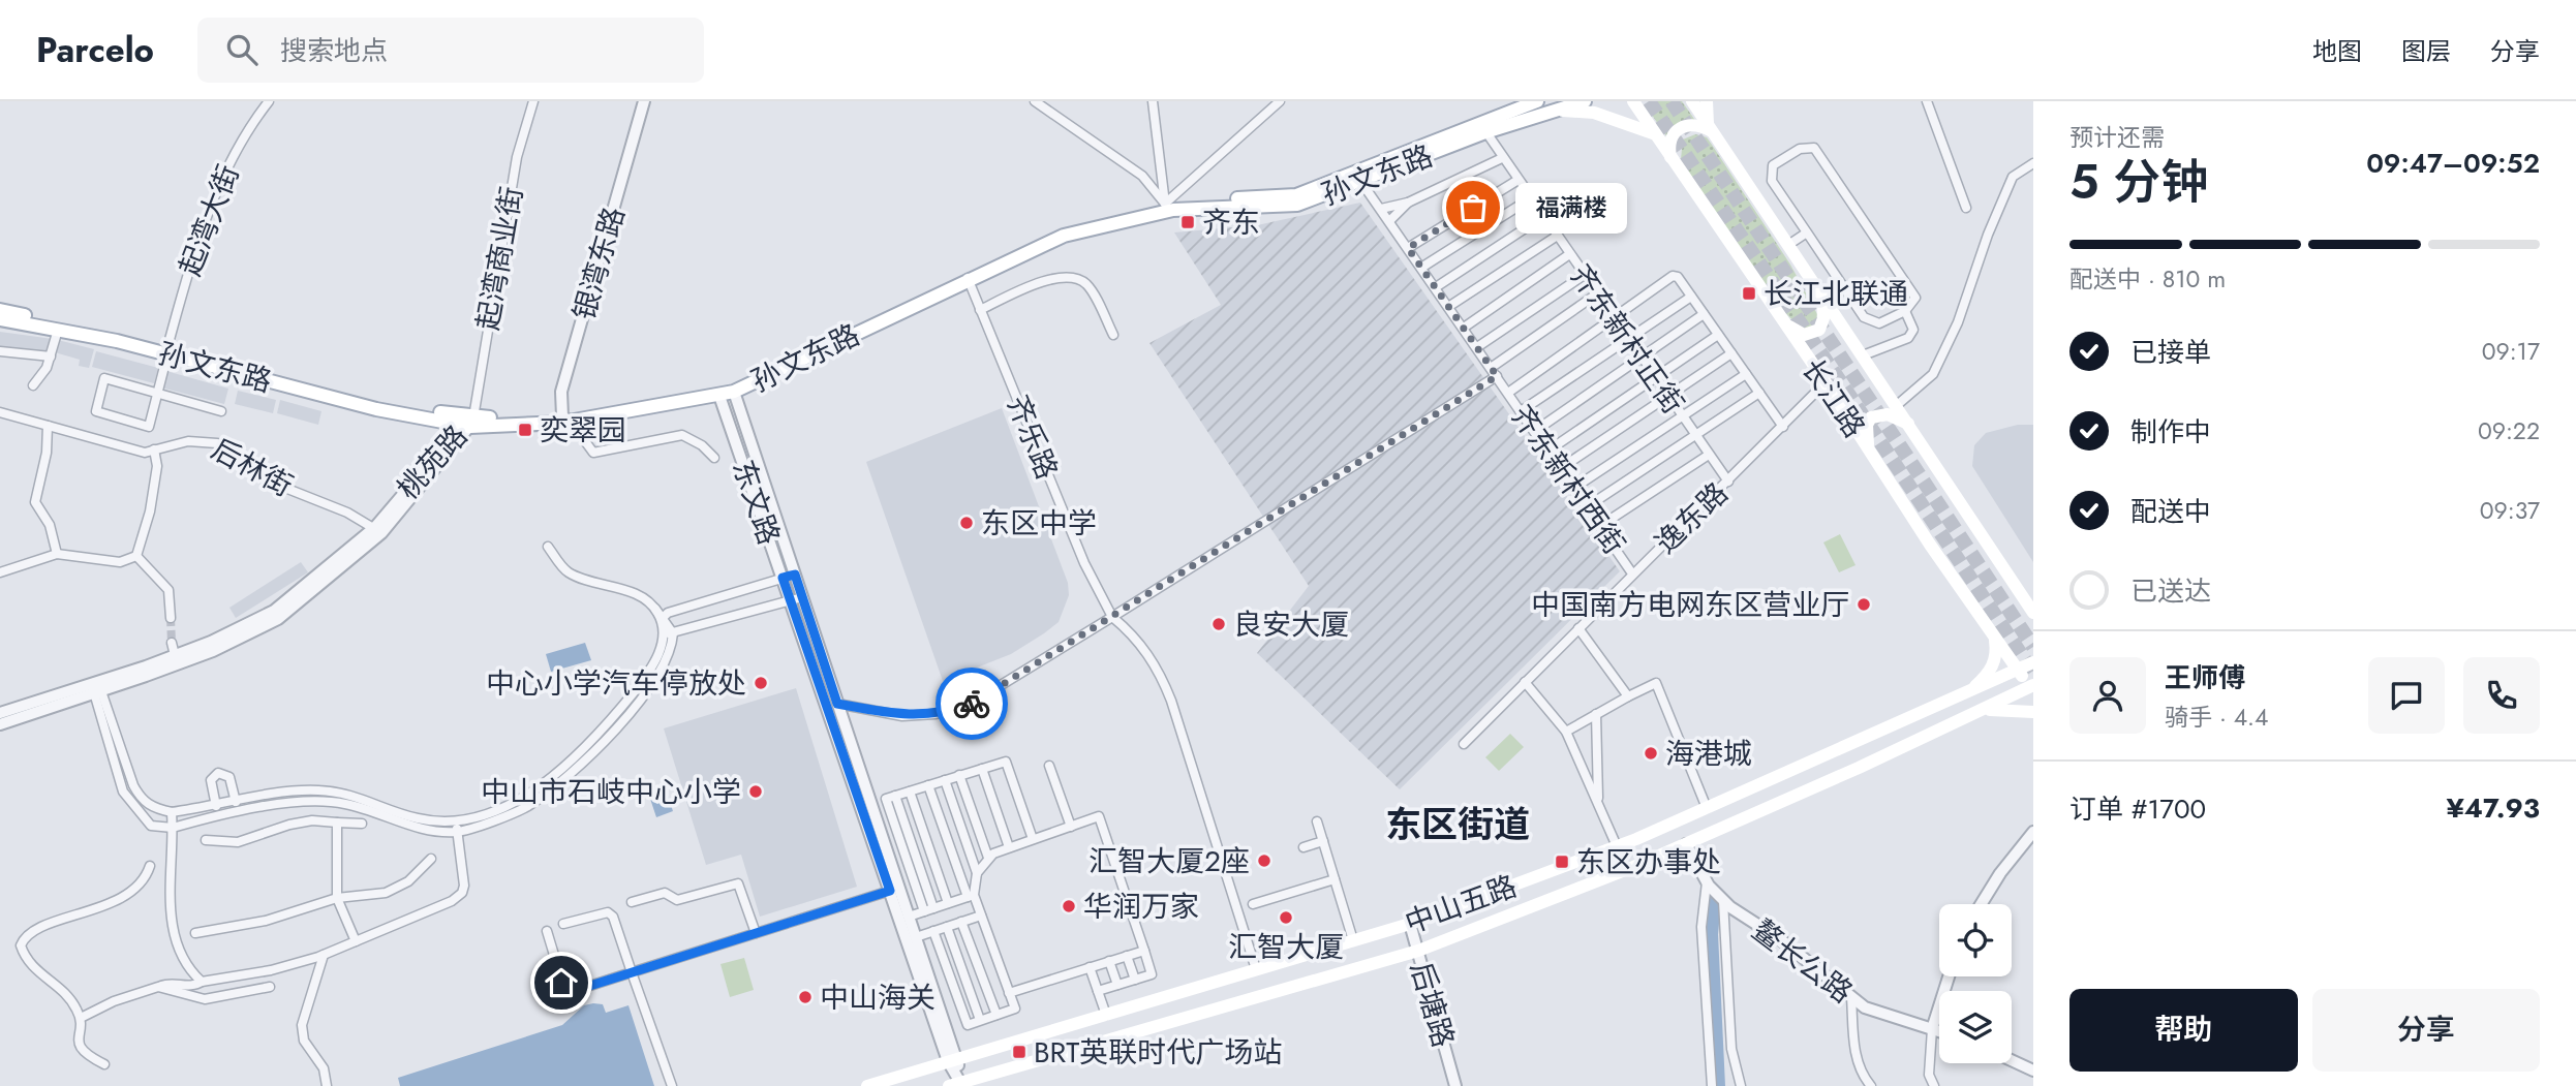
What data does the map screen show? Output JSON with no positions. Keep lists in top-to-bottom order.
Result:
{
  "streets": {
    "main road": ["孙文东路", "长江路", "中山五路"],
    "street": [
      "起湾大街",
      "起湾商业街",
      "银湾东路",
      "齐东新村正街",
      "齐乐路",
      "桃苑路",
      "后林街",
      "齐东新村西街",
      "东文路",
      "逸东路",
      "鳌长公路",
      "后塘路"
    ]
  },
  "crossings": [
    ["孙文东路", "起湾大街"],
    ["孙文东路", "起湾商业街"],
    ["孙文东路", "银湾东路"],
    ["孙文东路", "齐东新村正街"],
    ["孙文东路", "齐乐路"],
    ["孙文东路", "桃苑路"],
    ["孙文东路", "齐东新村西街"],
    ["孙文东路", "东文路"],
    ["起湾商业街", "桃苑路"],
    ["齐东新村正街", "逸东路"],
    ["长江路", "逸东路"],
    ["长江路", "中山五路"],
    ["桃苑路", "后林街"],
    ["齐东新村西街", "逸东路"],
    ["东文路", "中山五路"],
    ["中山五路", "鳌长公路"],
    ["中山五路", "后塘路"]
  ],
  "districts": ["东区街道"],
  "places": {
    "other": [
      "福满楼",
      "东区中学",
      "中国南方电网东区营业厅",
      "良安大厦",
      "中心小学汽车停放处",
      "海港城",
      "中山市石岐中心小学",
      "汇智大厦2座",
      "华润万家",
      "汇智大厦",
      "中山海关"
    ],
    "transit": [
      "齐东",
      "长江北联通",
      "奕翠园",
      "东区办事处",
      "BRT英联时代广场站"
    ]
  },
  "page": {
    "header": "Parcelo",
    "search": "搜索地点",
    "nav": ["地图", "图层", "分享"],
    "heading": ["5 分钟", "预计还需", "09:47–09:52"],
    "panel": [
      "王师傅",
      "骑手 · 4.4",
      "订单 #1700",
      "¥47.93"
    ],
    "bubble": "福满楼",
    "bar": "配送中 · 810 m",
    "list": [
      ["已接单", "09:17"],
      ["制作中", "09:22"],
      ["配送中", "09:37"],
      "已送达"
    ],
    "buttons": ["帮助", "分享"]
  }
}
